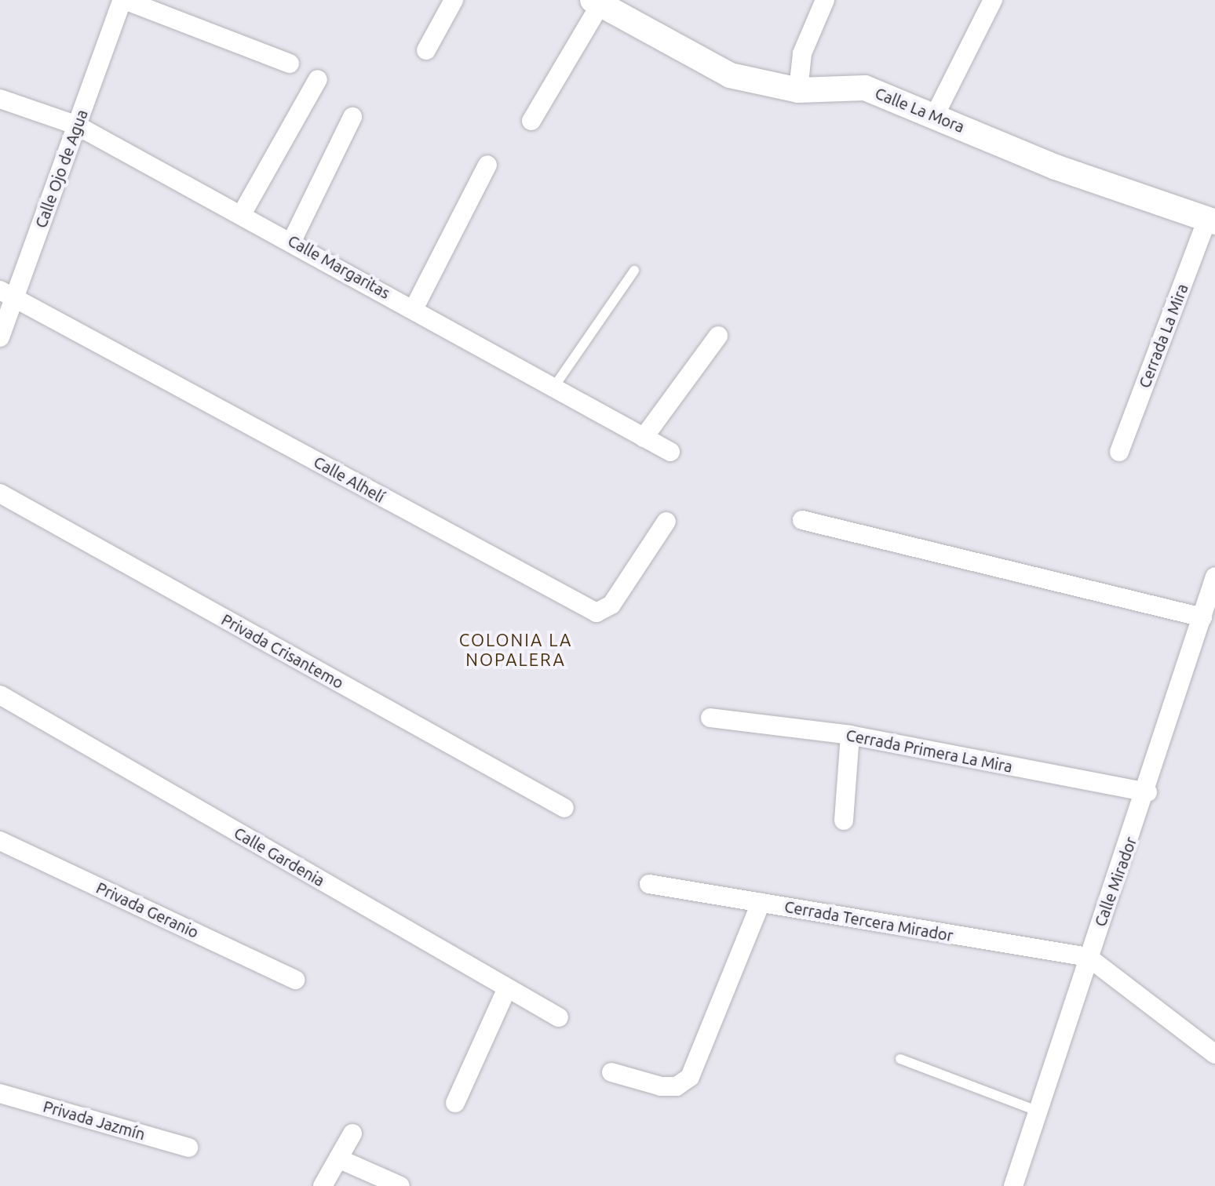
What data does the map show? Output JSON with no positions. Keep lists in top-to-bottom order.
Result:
{
  "streets": {
    "street": [
      "Calle La Mora",
      "Calle Ojo de Agua",
      "Calle Margaritas",
      "Cerrada La Mira",
      "Calle Alhelí",
      "Privada Crisantemo",
      "Cerrada Primera La Mira",
      "Calle Gardenia",
      "Calle Mirador",
      "Privada Geranio",
      "Cerrada Tercera Mirador",
      "Privada Jazmín"
    ]
  },
  "crossings": [
    ["Calle La Mora", "Cerrada La Mira"],
    ["Calle Ojo de Agua", "Calle Margaritas"],
    ["Calle Ojo de Agua", "Calle Alhelí"],
    ["Cerrada Primera La Mira", "Calle Mirador"],
    ["Calle Mirador", "Cerrada Tercera Mirador"]
  ],
  "districts": ["COLONIA LA NOPALERA"]
}
